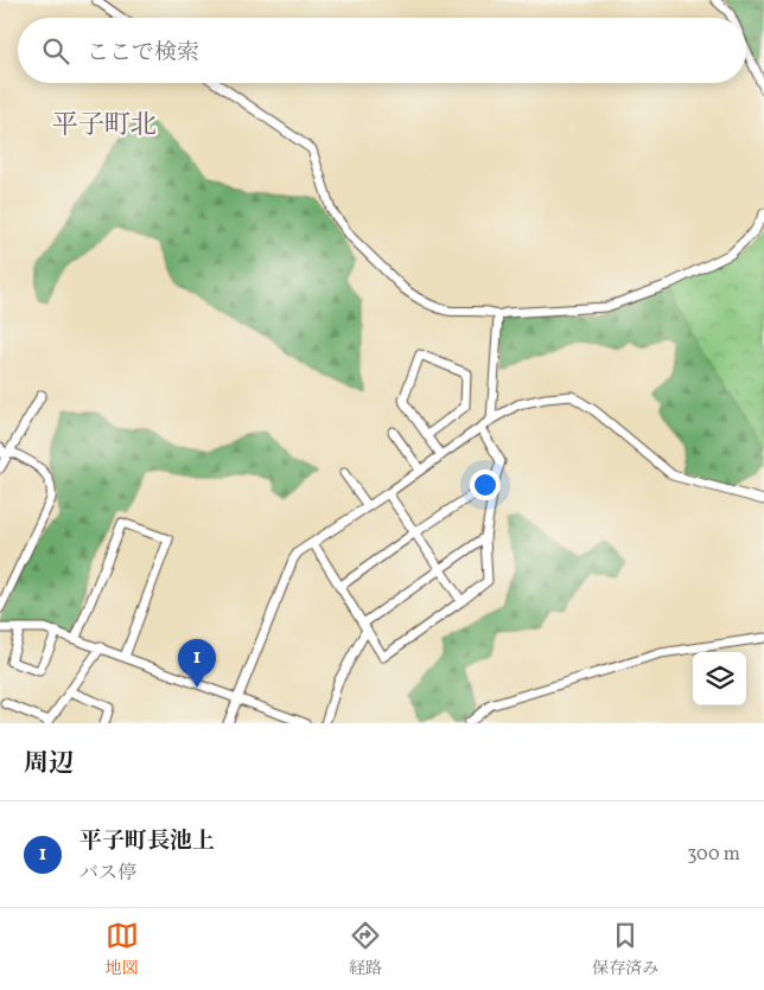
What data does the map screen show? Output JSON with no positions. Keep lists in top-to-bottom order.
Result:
{
  "districts": ["平子町北"],
  "page": {
    "search": "ここで検索",
    "pins": "1",
    "heading": "周辺",
    "list": [
      {
        "mark": "1",
        "name": "平子町長池上",
        "note": "バス停",
        "value": "300 m"
      }
    ],
    "nav": ["地図", "経路", "保存済み"]
  }
}
